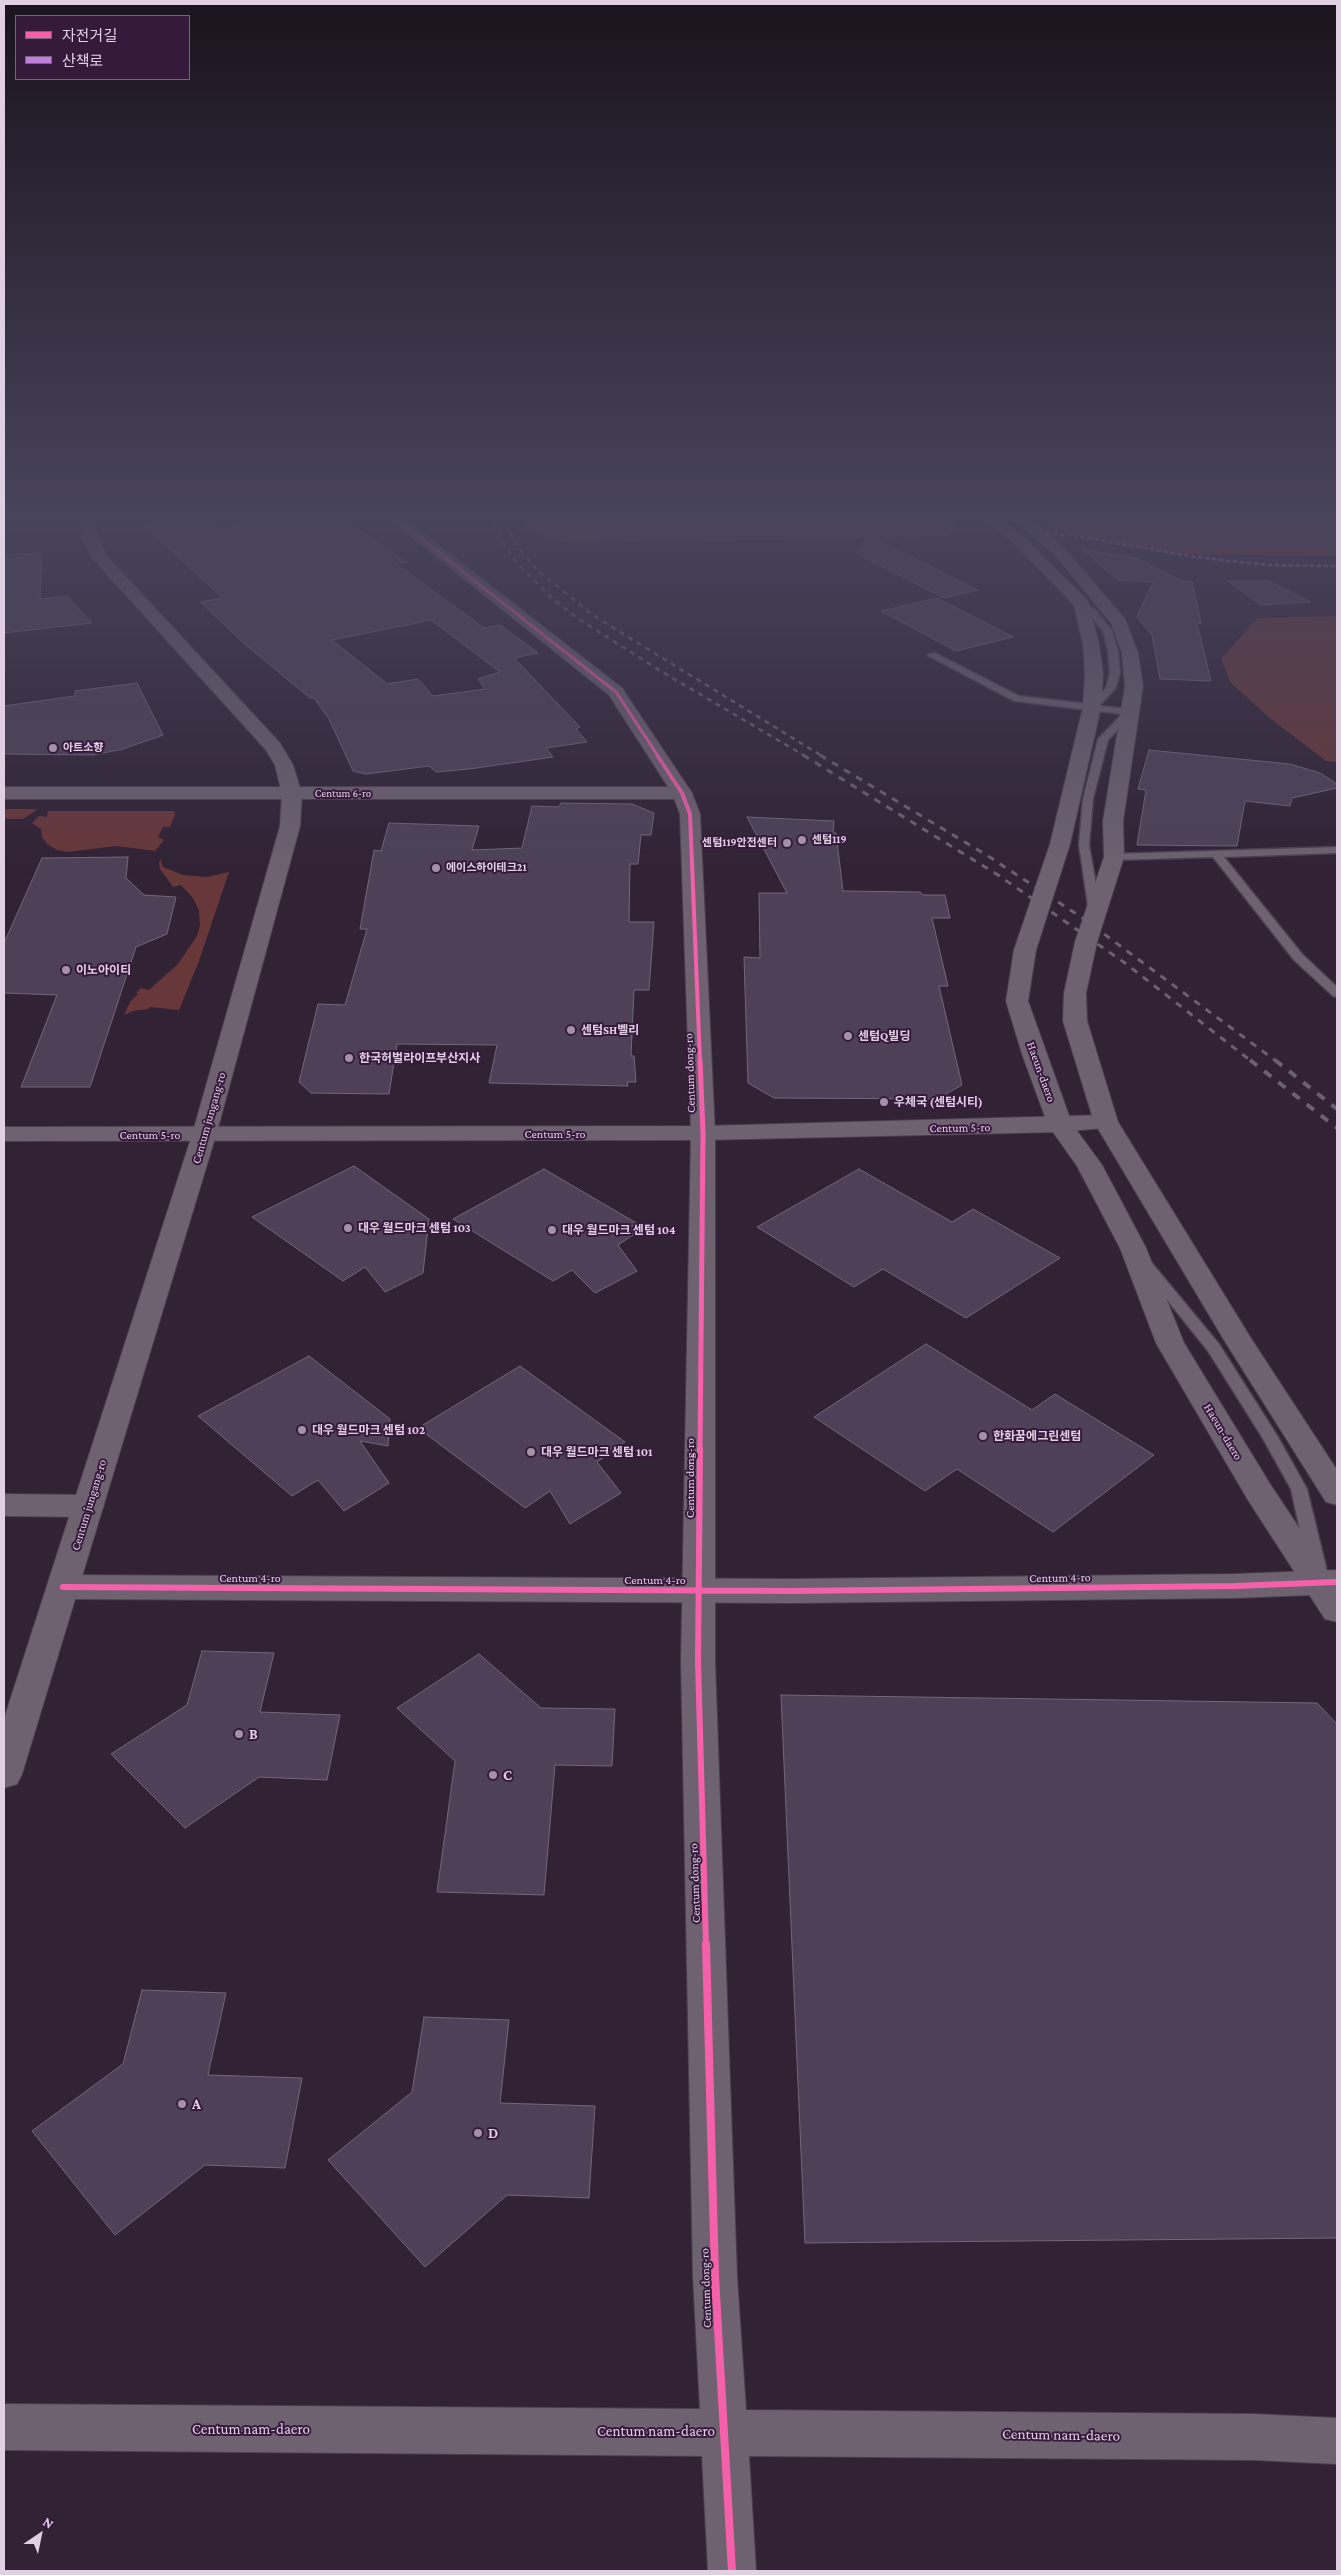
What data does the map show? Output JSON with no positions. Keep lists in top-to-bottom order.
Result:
{
  "streets": {
    "main road": [
      "Centum 6-ro",
      "Haeun-daero",
      "Centum dong-ro",
      "Centum jungang-ro",
      "Centum 5-ro",
      "Centum 4-ro",
      "Centum nam-daero"
    ]
  },
  "crossings": [
    ["Centum 6-ro", "Centum dong-ro"],
    ["Centum 6-ro", "Centum jungang-ro"],
    ["Haeun-daero", "Centum 5-ro"],
    ["Haeun-daero", "Centum 4-ro"],
    ["Centum dong-ro", "Centum 5-ro"],
    ["Centum dong-ro", "Centum 4-ro"],
    ["Centum dong-ro", "Centum nam-daero"],
    ["Centum jungang-ro", "Centum 5-ro"],
    ["Centum jungang-ro", "Centum 4-ro"]
  ],
  "places": [
    "아트소향",
    "센텀119",
    "센텀119안전센터",
    "에이스하이테크21",
    "이노아이티",
    "센텀SH벨리",
    "센텀Q빌딩",
    "한국허벌라이프부산지사",
    "우체국 (센텀시티)",
    "대우 월드마크 센텀 103",
    "대우 월드마크 센텀 104",
    "대우 월드마크 센텀 102",
    "한화꿈에그린센텀",
    "대우 월드마크 센텀 101",
    "B",
    "C",
    "A",
    "D"
  ],
  "legend": ["자전거길", "산책로"],
  "north": "top right"
}
